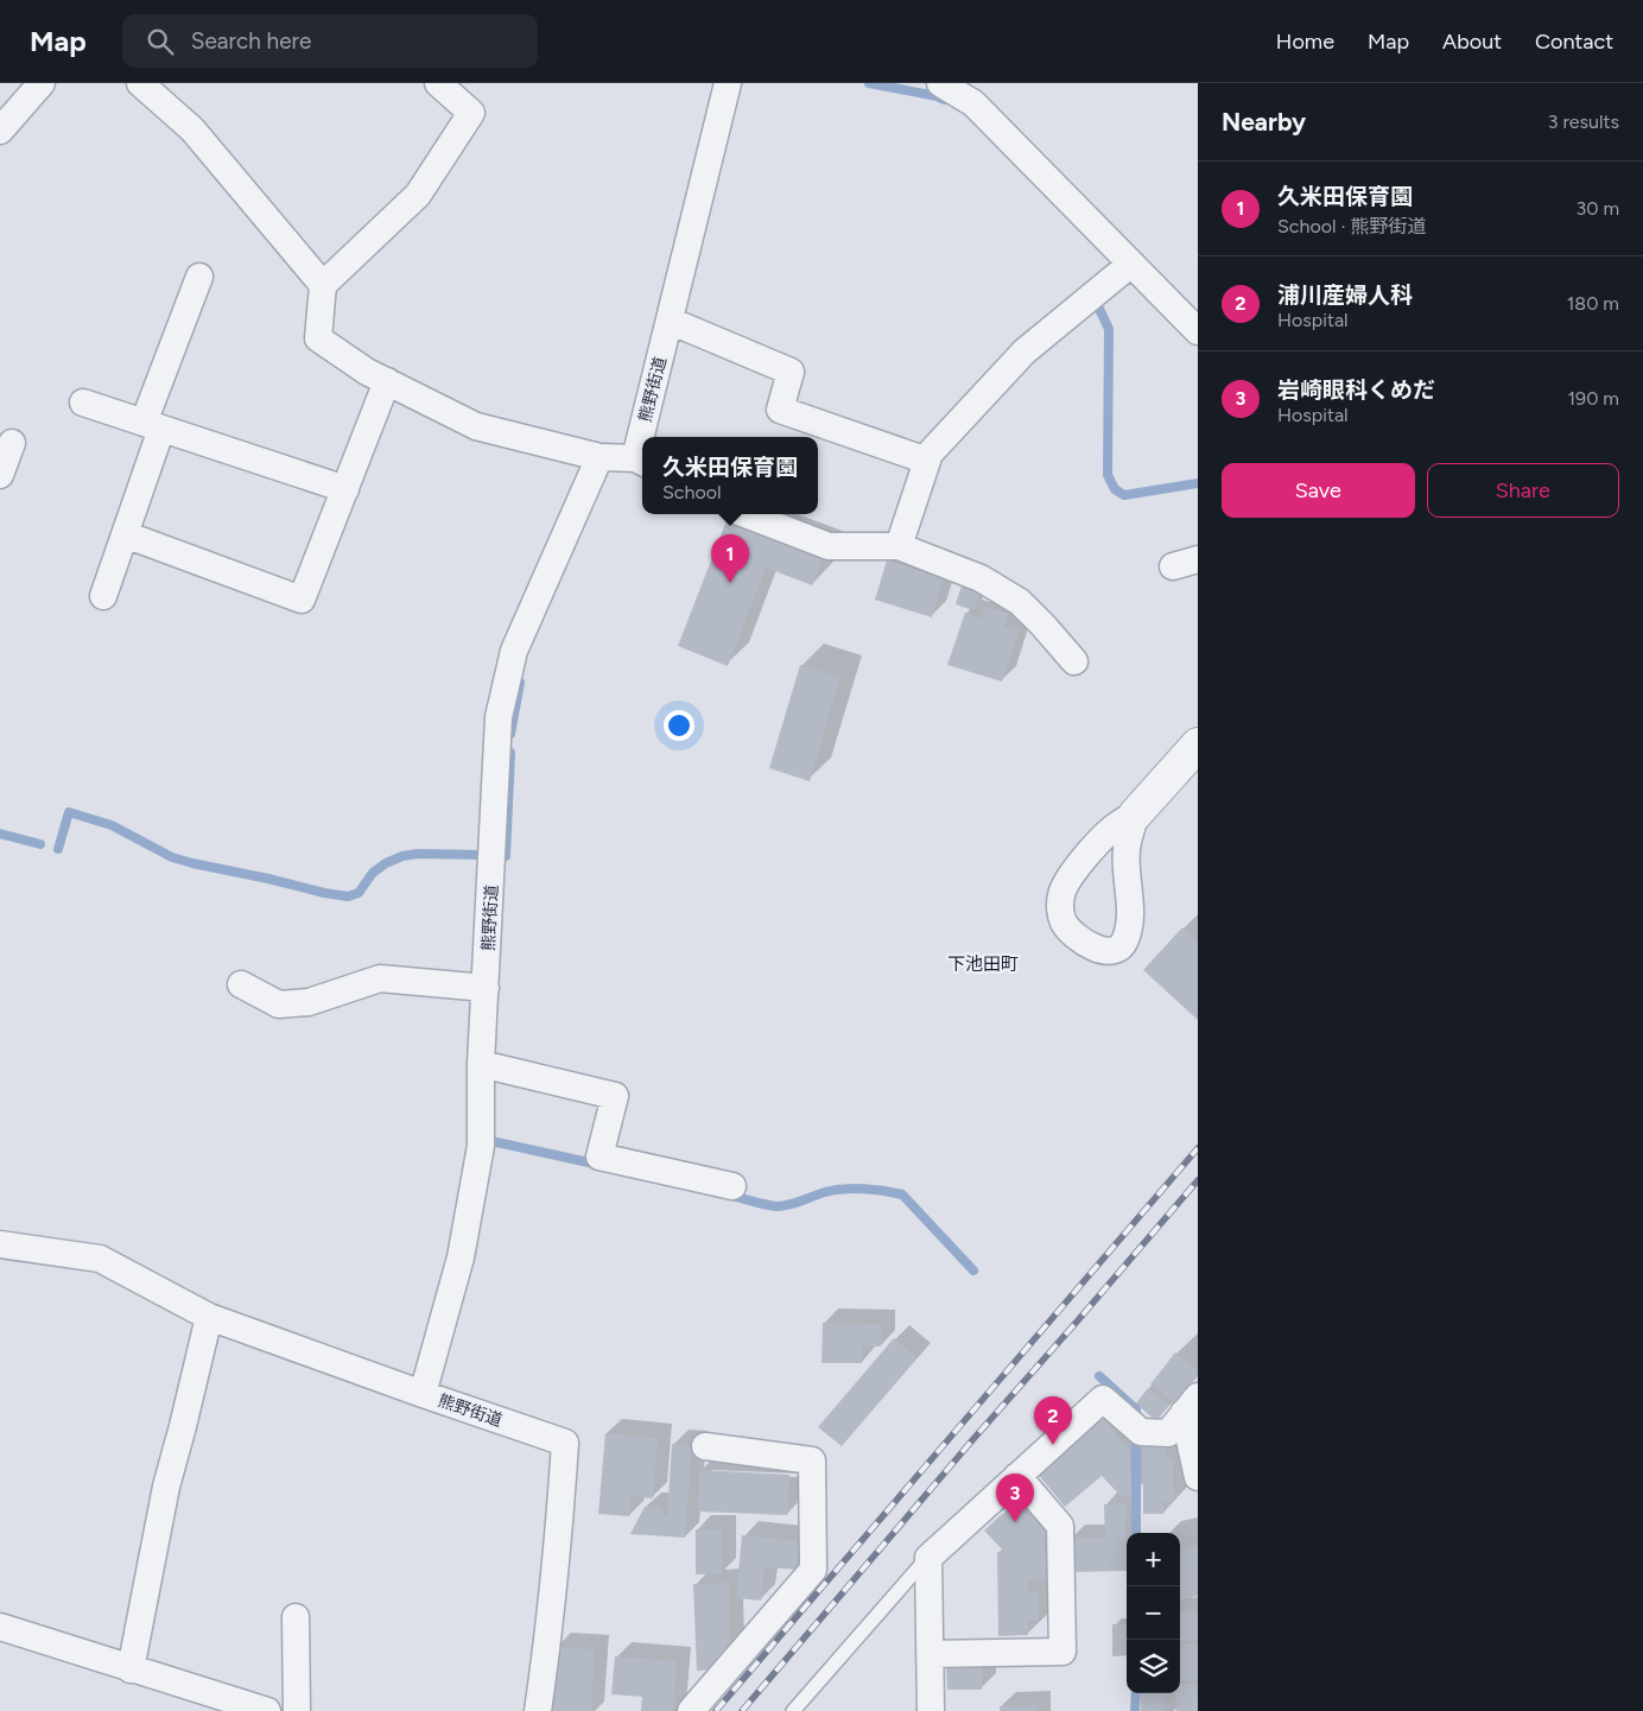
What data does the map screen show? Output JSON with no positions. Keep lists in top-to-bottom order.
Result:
{
  "streets": {
    "street": ["熊野街道"]
  },
  "districts": ["下池田町"],
  "page": {
    "header": "Map",
    "search": "Search here",
    "nav": [
      "Home",
      "Map",
      "About",
      "Contact"
    ],
    "heading": ["Nearby", "3 results"],
    "list": [
      {
        "mark": "1",
        "name": "久米田保育園",
        "note": "School · 熊野街道",
        "value": "30 m"
      },
      {
        "mark": "2",
        "name": "浦川産婦人科",
        "note": "Hospital",
        "value": "180 m"
      },
      {
        "mark": "3",
        "name": "岩崎眼科くめだ",
        "note": "Hospital",
        "value": "190 m"
      }
    ],
    "popup": ["久米田保育園", "School"],
    "buttons": ["Save", "Share"],
    "pins": ["1", "2", "3"],
    "map_buttons": ["+", "−"]
  }
}
